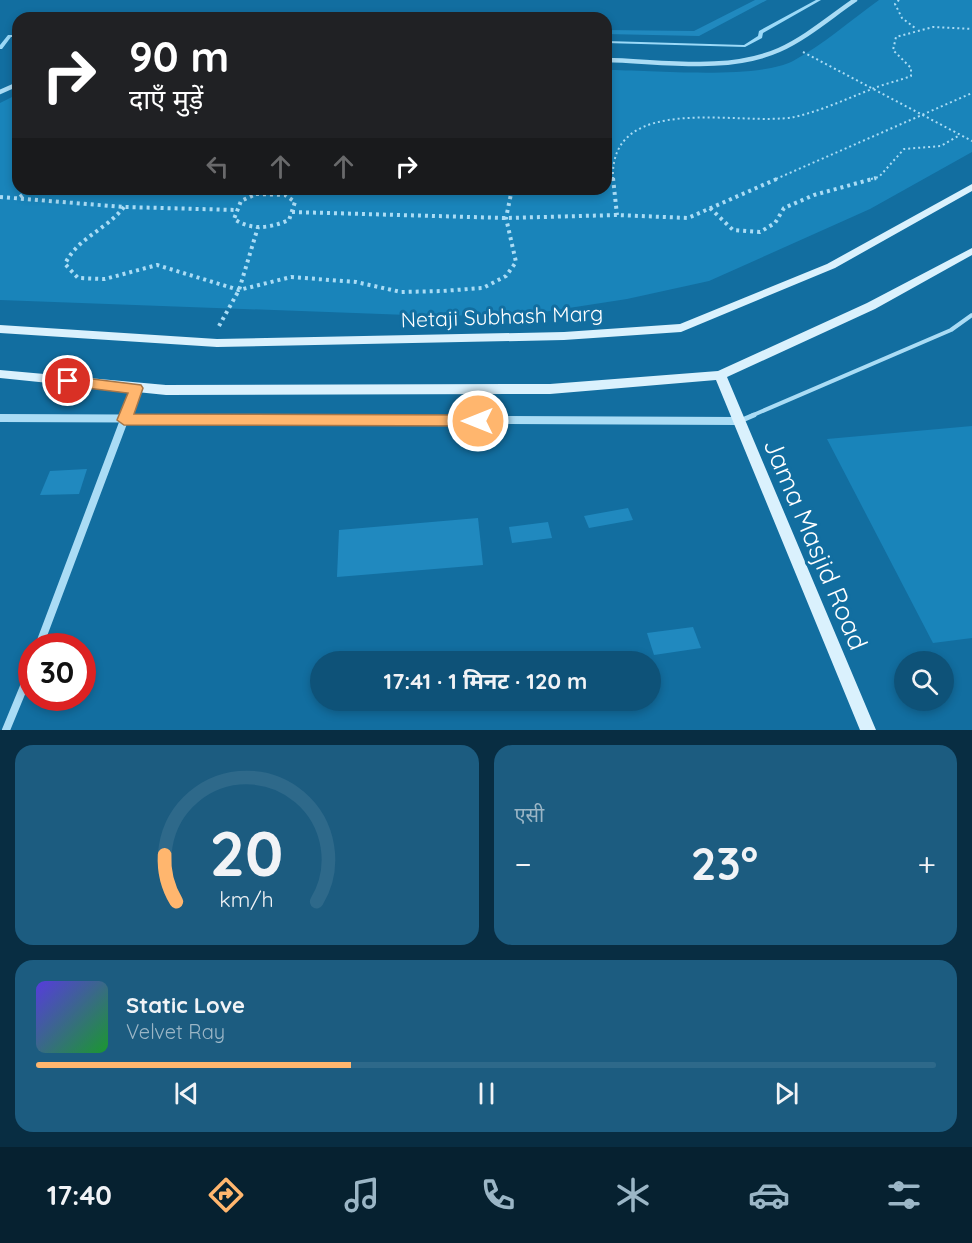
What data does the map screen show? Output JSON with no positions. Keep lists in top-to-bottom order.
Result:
{
  "streets": {
    "main road": ["Netaji Subhash Marg", "Jama Masjid Road"]
  },
  "page": {
    "turn": ["90 m", "दाएँ मुड़ें"],
    "limit": "30",
    "trip": "17:41 · 1 मिनट · 120 m",
    "tile": "एसी",
    "heat": ["−", "23°", "+"],
    "song": ["Static Love", "Velvet Ray"],
    "tabs": "17:40",
    "gauge": ["20", "km/h"]
  }
}
